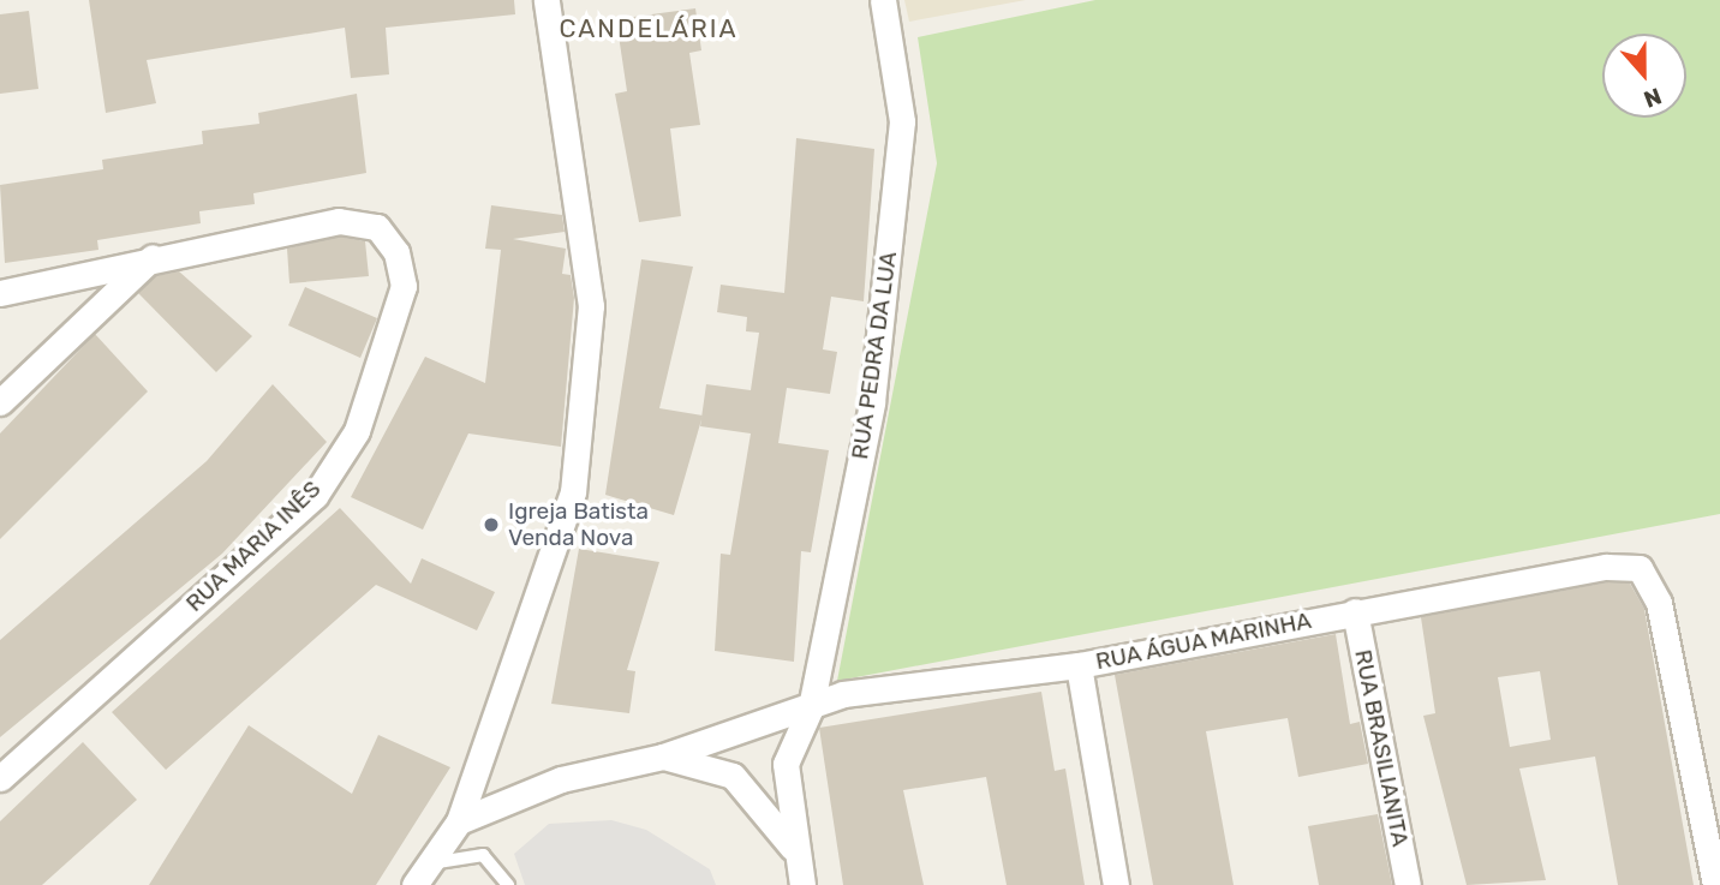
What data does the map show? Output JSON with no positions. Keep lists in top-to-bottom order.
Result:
{
  "streets": {
    "street": [
      "RUA PEDRA DA LUA",
      "RUA MARIA INÊS",
      "RUA ÁGUA MARINHA",
      "RUA BRASILIANITA"
    ]
  },
  "crossings": [
    ["RUA PEDRA DA LUA", "RUA ÁGUA MARINHA"],
    ["RUA ÁGUA MARINHA", "RUA BRASILIANITA"]
  ],
  "districts": ["CANDELÁRIA"],
  "places": ["Igreja Batista Venda Nova"],
  "north": "bottom"
}
